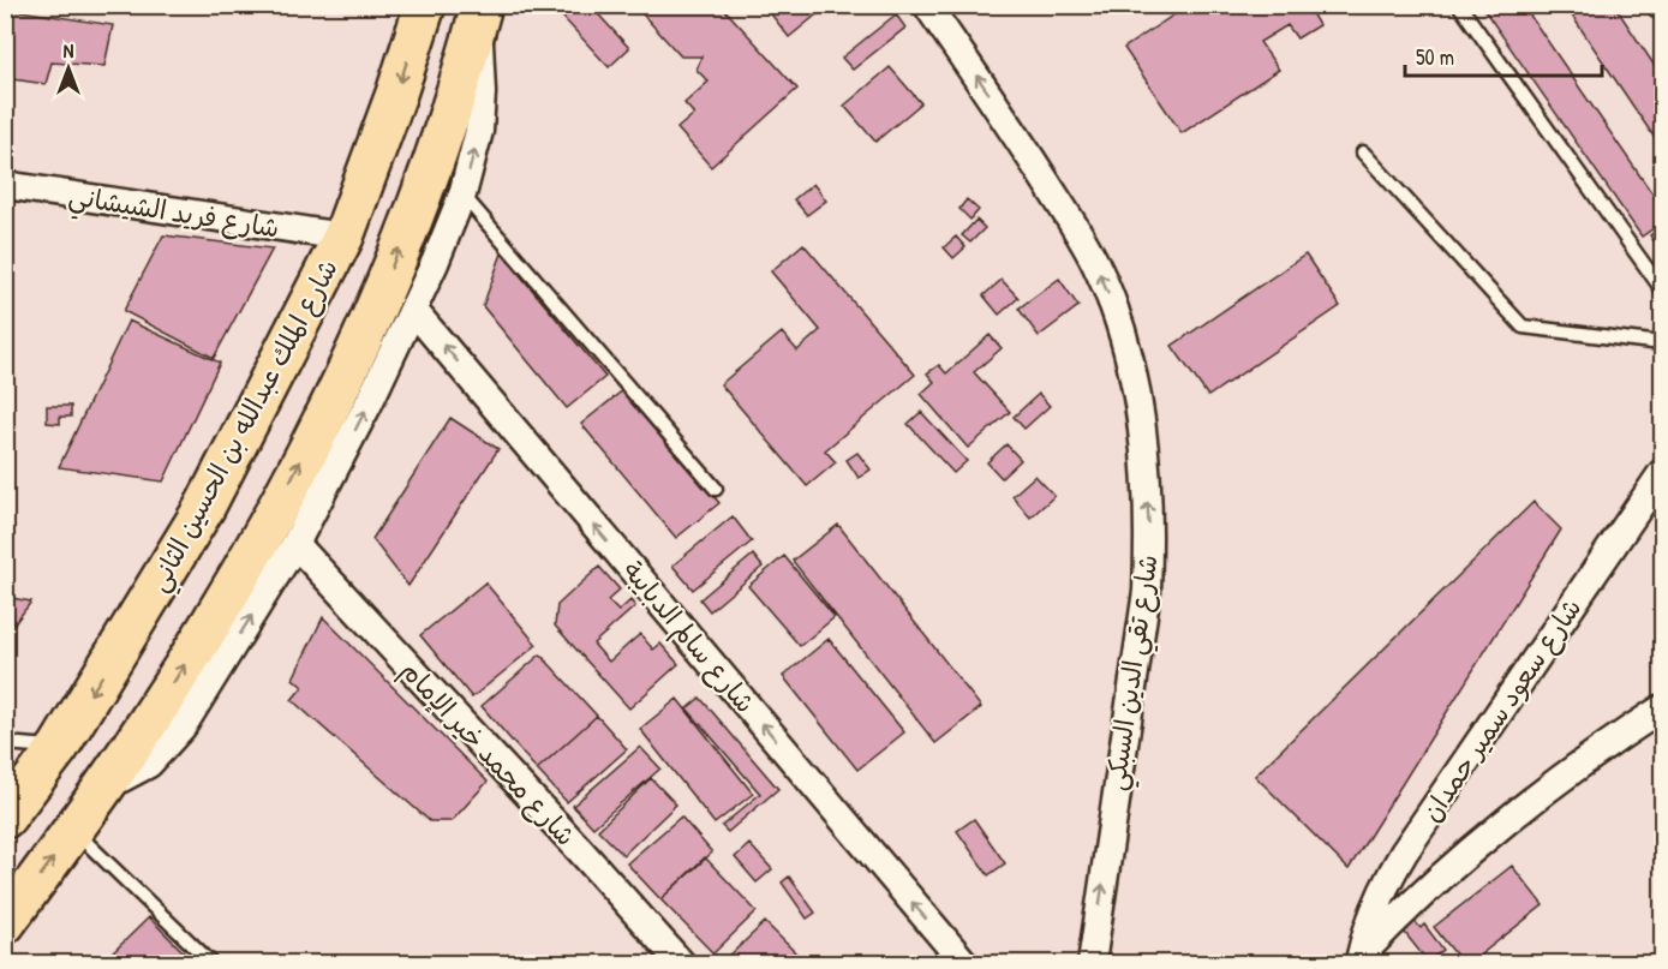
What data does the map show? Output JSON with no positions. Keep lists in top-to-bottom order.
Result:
{
  "streets": {
    "highway": ["شارع الملك عبدالله بن الحسين الثاني"],
    "street": [
      "شارع فريد الشيشاني",
      "شارع سالم الدبايبة",
      "شارع تقي الدين السبكي",
      "شارع سعود سمير حمدان",
      "شارع محمد خير الإمام"
    ]
  },
  "crossings": [
    ["شارع فريد الشيشاني", "شارع الملك عبدالله بن الحسين الثاني"]
  ],
  "one_way": ["شارع سالم الدبايبة", "شارع تقي الدين السبكي"],
  "scale_bar": "50 m",
  "north": "top"
}
